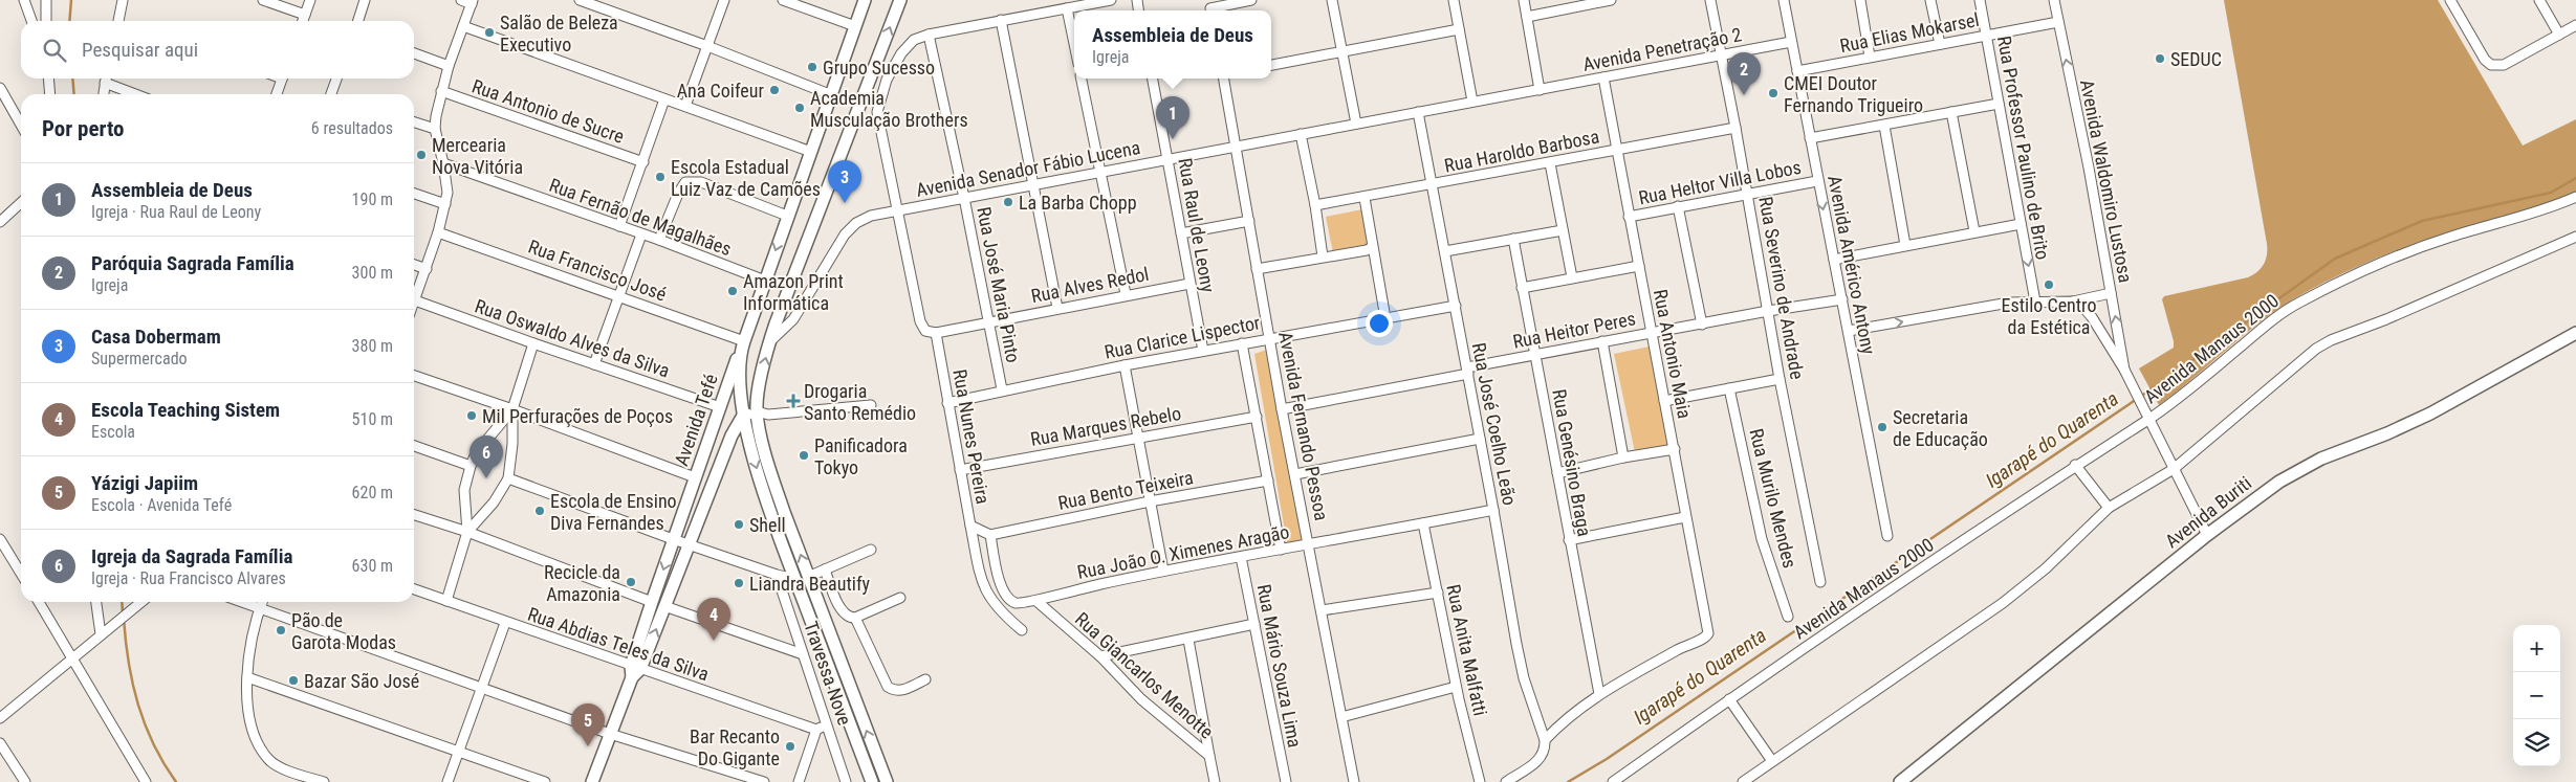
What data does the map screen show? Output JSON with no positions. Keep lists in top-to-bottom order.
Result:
{
  "streets": {
    "main road": ["Avenida Tefé", "Avenida Buriti"],
    "street": [
      "Rua Elias Mokarsel",
      "Avenida Penetração 2",
      "Rua Antonio de Sucre",
      "Rua Professor Paulino de Brito",
      "Rua Haroldo Barbosa",
      "Avenida Senador Fábio Lucena",
      "Avenida Waldomiro Lustosa",
      "Rua Heltor Villa Lobos",
      "Rua Fernão de Magalhães",
      "Rua Raul de Leony",
      "Avenida Américo Antony",
      "Rua Francisco José",
      "Rua José Maria Pinto",
      "Rua Alves Redol",
      "Rua Severino de Andrade",
      "Rua Heitor Peres",
      "Rua Clarice Lispector",
      "Rua Oswaldo Alves da Silva",
      "Avenida Manaus 2000",
      "Rua Antonio Maia",
      "Rua José Coelho Leão",
      "Rua Marques Rebelo",
      "Avenida Fernando Pessoa",
      "Rua Nunes Pereira",
      "Rua Genésino Braga",
      "Rua Bento Teixeira",
      "Rua Murilo Mendes",
      "Rua João O. Ximenes Aragão",
      "Rua Abdias Teles da Silva",
      "Rua Anita Malfatti",
      "Rua Mário Souza Lima",
      "Travessa Nove",
      "Rua Giancarlos Menotte"
    ]
  },
  "crossings": [
    ["Rua Elias Mokarsel", "Rua Professor Paulino de Brito"],
    ["Rua Elias Mokarsel", "Avenida Waldomiro Lustosa"],
    ["Rua Elias Mokarsel", "Avenida Américo Antony"],
    ["Avenida Penetração 2", "Avenida Senador Fábio Lucena"],
    ["Avenida Penetração 2", "Avenida Américo Antony"],
    ["Avenida Penetração 2", "Rua Severino de Andrade"],
    ["Avenida Penetração 2", "Rua Antonio Maia"],
    ["Rua Haroldo Barbosa", "Rua Severino de Andrade"],
    ["Rua Haroldo Barbosa", "Rua Antonio Maia"],
    ["Rua Haroldo Barbosa", "Rua José Coelho Leão"],
    ["Avenida Senador Fábio Lucena", "Rua Raul de Leony"],
    ["Avenida Senador Fábio Lucena", "Rua José Maria Pinto"],
    ["Avenida Senador Fábio Lucena", "Rua José Coelho Leão"],
    ["Avenida Senador Fábio Lucena", "Avenida Fernando Pessoa"],
    ["Avenida Waldomiro Lustosa", "Avenida Manaus 2000"],
    ["Avenida Waldomiro Lustosa", "Avenida Buriti"],
    ["Rua Heltor Villa Lobos", "Avenida Américo Antony"],
    ["Rua Heltor Villa Lobos", "Rua Severino de Andrade"],
    ["Rua Heltor Villa Lobos", "Rua Antonio Maia"],
    ["Rua Fernão de Magalhães", "Avenida Tefé"],
    ["Rua Raul de Leony", "Rua Alves Redol"],
    ["Rua Raul de Leony", "Rua Clarice Lispector"],
    ["Avenida Américo Antony", "Rua Heitor Peres"],
    ["Rua Francisco José", "Avenida Tefé"],
    ["Rua José Maria Pinto", "Rua Alves Redol"],
    ["Rua José Maria Pinto", "Rua Clarice Lispector"],
    ["Rua Alves Redol", "Rua Nunes Pereira"],
    ["Rua Severino de Andrade", "Rua Heitor Peres"],
    ["Rua Heitor Peres", "Rua Antonio Maia"],
    ["Rua Heitor Peres", "Rua José Coelho Leão"],
    ["Rua Heitor Peres", "Avenida Fernando Pessoa"],
    ["Rua Heitor Peres", "Rua Genésino Braga"],
    ["Rua Clarice Lispector", "Rua José Coelho Leão"],
    ["Rua Clarice Lispector", "Avenida Fernando Pessoa"],
    ["Rua Clarice Lispector", "Rua Nunes Pereira"],
    ["Rua Oswaldo Alves da Silva", "Avenida Tefé"],
    ["Rua Antonio Maia", "Rua Genésino Braga"],
    ["Avenida Tefé", "Rua Abdias Teles da Silva"],
    ["Rua José Coelho Leão", "Rua João O. Ximenes Aragão"],
    ["Rua Marques Rebelo", "Rua Nunes Pereira"],
    ["Avenida Fernando Pessoa", "Rua João O. Ximenes Aragão"],
    ["Rua Nunes Pereira", "Rua Bento Teixeira"],
    ["Rua Nunes Pereira", "Rua João O. Ximenes Aragão"],
    ["Rua Bento Teixeira", "Rua João O. Ximenes Aragão"],
    ["Rua João O. Ximenes Aragão", "Rua Anita Malfatti"],
    ["Rua João O. Ximenes Aragão", "Rua Mário Souza Lima"],
    ["Rua João O. Ximenes Aragão", "Rua Giancarlos Menotte"]
  ],
  "one_way": ["Avenida Waldomiro Lustosa"],
  "water": ["Igarapé do Quarenta"],
  "places": {
    "other": [
      "Salão de Beleza Executivo",
      "SEDUC",
      "Grupo Sucesso",
      "Ana Coifeur",
      "CMEI Doutor Fernando Trigueiro",
      "Academia Musculação Brothers",
      "Mercearia Nova Vitória",
      "Escola Estadual Luiz Vaz de Camões",
      "La Barba Chopp",
      "Estilo Centro da Estética",
      "Amazon Print Informática",
      "Mil Perfurações de Poços",
      "Secretaria de Educação",
      "Panificadora Tokyo",
      "Escola de Ensino Diva Fernandes",
      "Shell",
      "Recicle da Amazonia",
      "Liandra Beautify",
      "Pão de Garota Modas",
      "Bazar São José",
      "Bar Recanto Do Gigante"
    ],
    "health": ["Drogaria Santo Remédio"]
  },
  "page": {
    "popup": ["Assembleia de Deus", "Igreja"],
    "search": "Pesquisar aqui",
    "pins": [
      "2",
      "1",
      "3",
      "6",
      "4",
      "5"
    ],
    "heading": ["Por perto", "6 resultados"],
    "list": [
      {
        "mark": "1",
        "name": "Assembleia de Deus",
        "note": "Igreja · Rua Raul de Leony",
        "value": "190 m"
      },
      {
        "mark": "2",
        "name": "Paróquia Sagrada Família",
        "note": "Igreja",
        "value": "300 m"
      },
      {
        "mark": "3",
        "name": "Casa Dobermam",
        "note": "Supermercado",
        "value": "380 m"
      },
      {
        "mark": "4",
        "name": "Escola Teaching Sistem",
        "note": "Escola",
        "value": "510 m"
      },
      {
        "mark": "5",
        "name": "Yázigi Japiim",
        "note": "Escola · Avenida Tefé",
        "value": "620 m"
      },
      {
        "mark": "6",
        "name": "Igreja da Sagrada Família",
        "note": "Igreja · Rua Francisco Alvares",
        "value": "630 m"
      }
    ],
    "map_buttons": ["+", "−"]
  }
}
